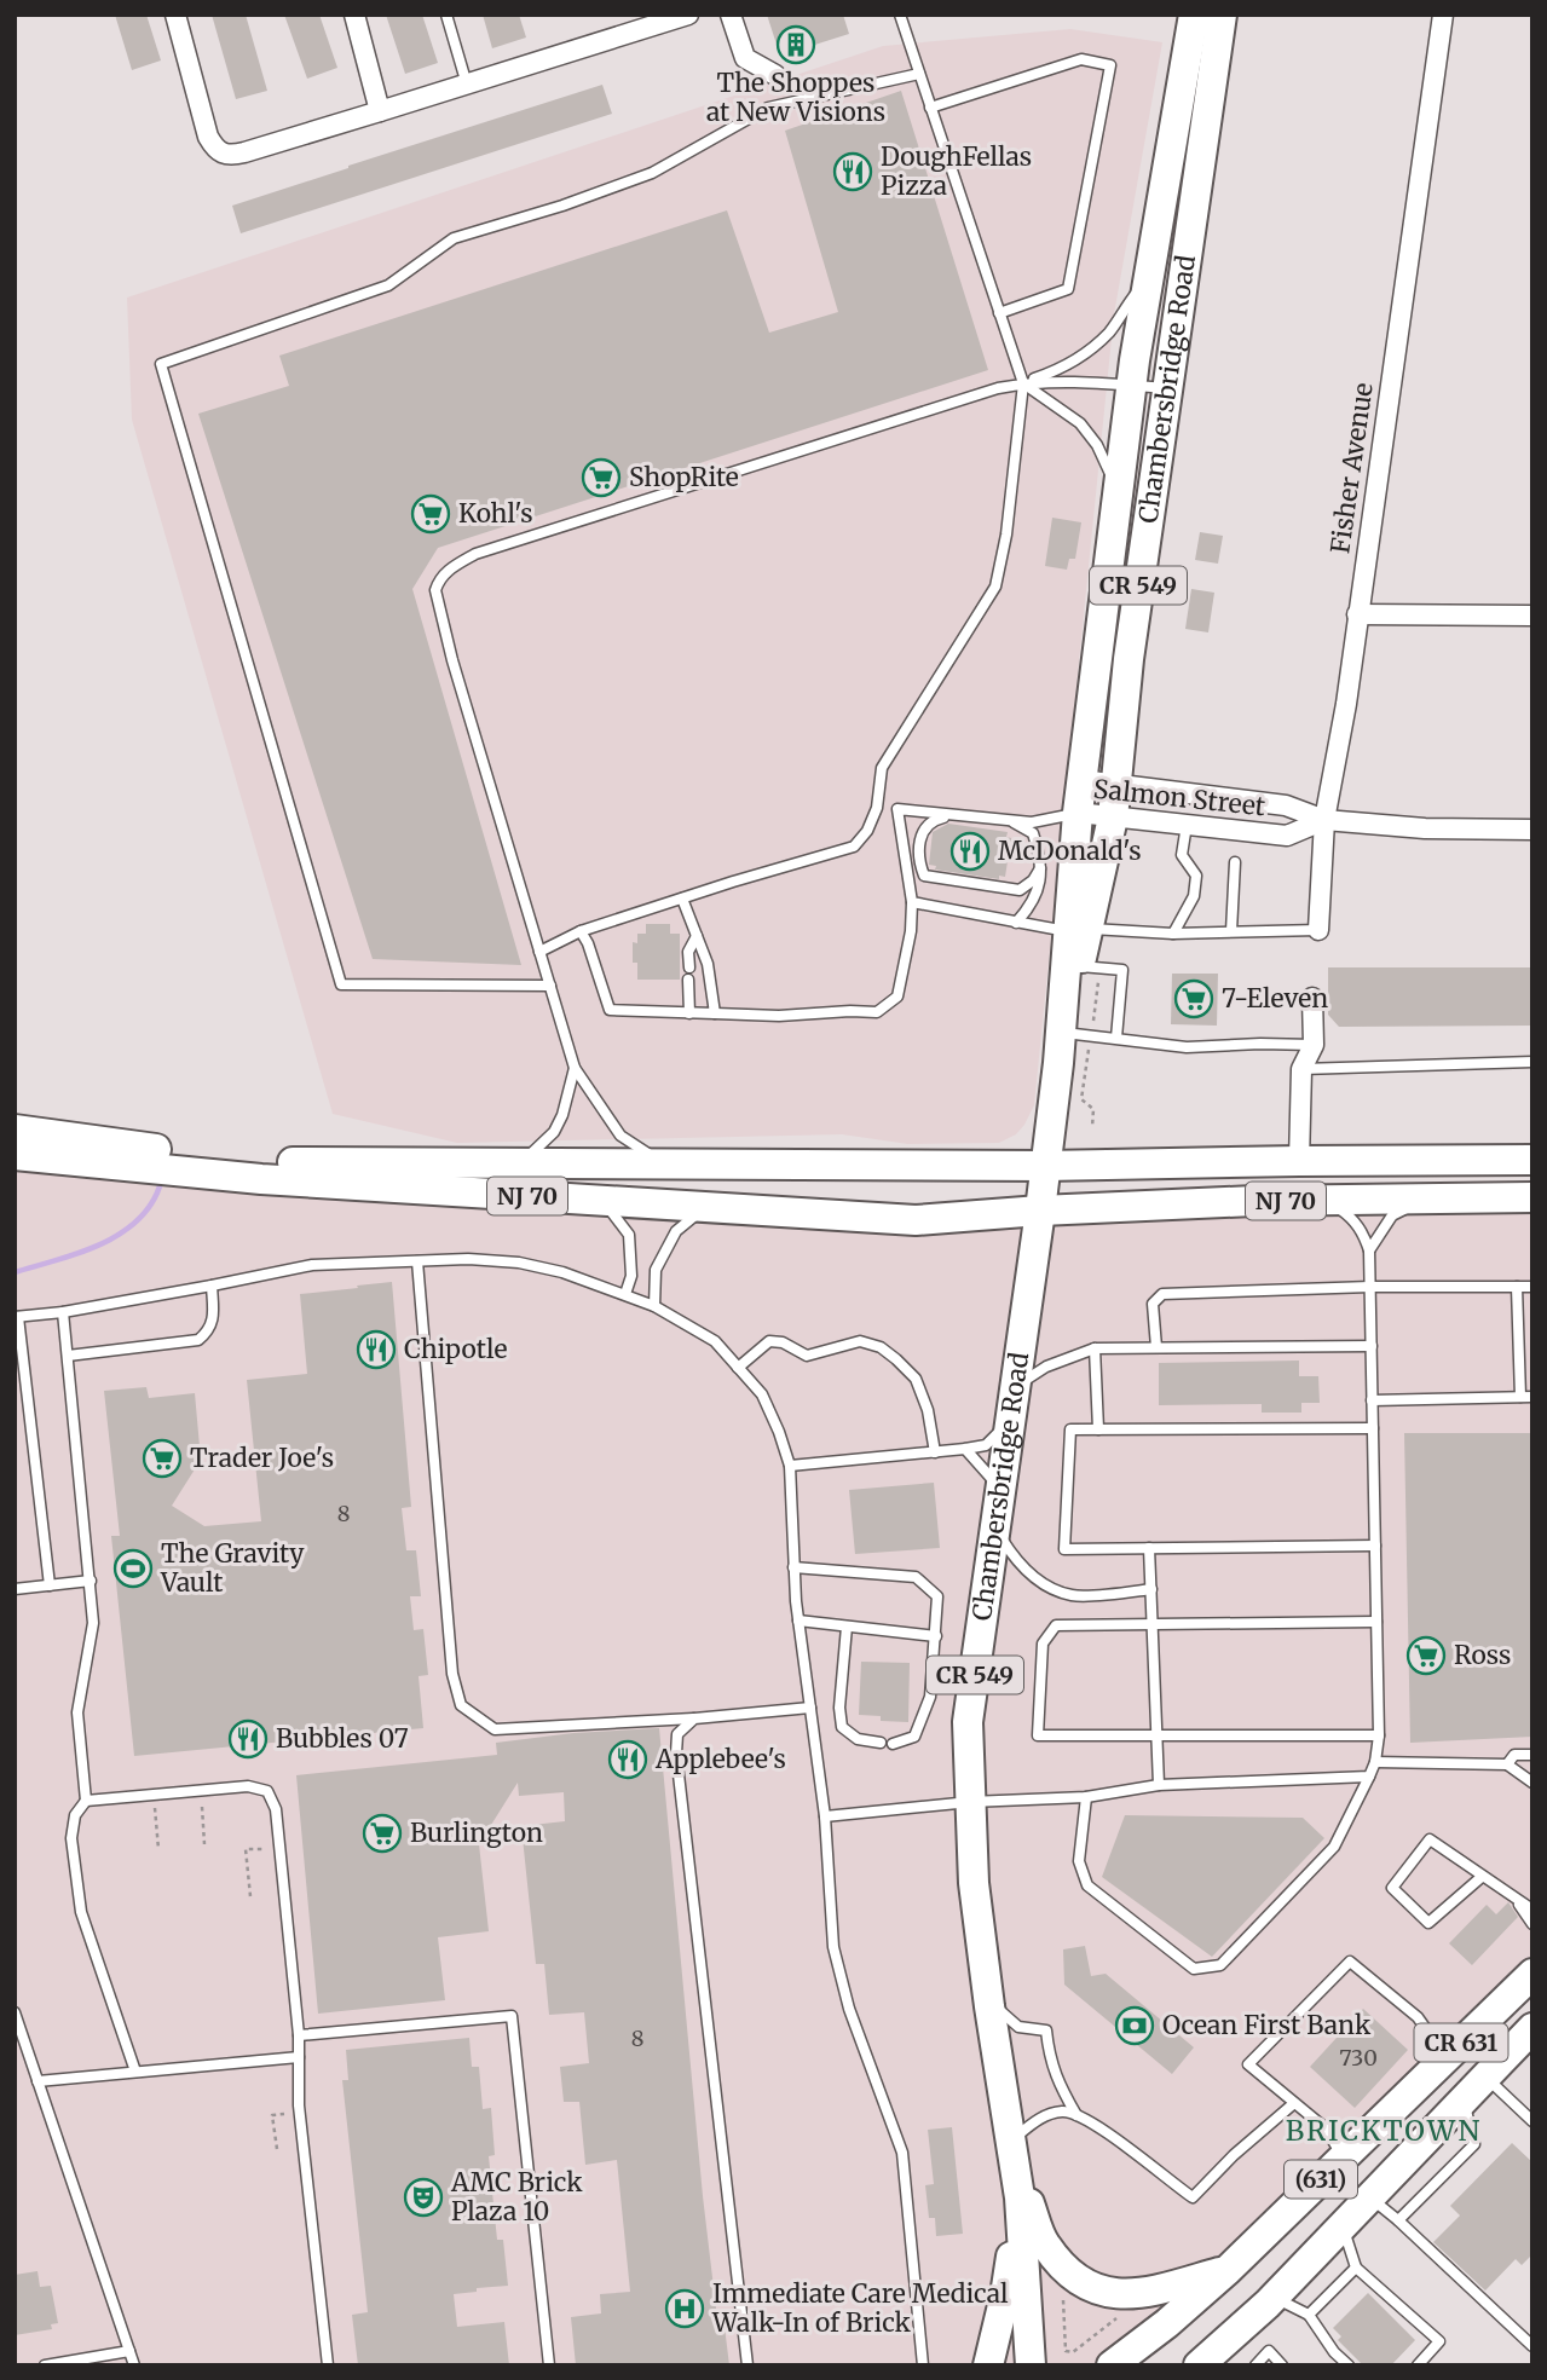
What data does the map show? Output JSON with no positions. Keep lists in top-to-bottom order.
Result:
{
  "streets": {
    "main road": [
      "Chambersbridge Road",
      "CR 549",
      "NJ 70",
      "CR 631",
      "(631)"
    ],
    "street": ["Fisher Avenue", "Salmon Street"]
  },
  "crossings": [
    ["Chambersbridge Road", "CR 549"],
    ["Chambersbridge Road", "Salmon Street"],
    ["Chambersbridge Road", "NJ 70"],
    ["Fisher Avenue", "Salmon Street"],
    ["CR 631", "(631)"]
  ],
  "districts": ["BRICKTOWN"],
  "places": {
    "building": ["The Shoppes at New Visions"],
    "restaurant": [
      "DoughFellas Pizza",
      "McDonald's",
      "Chipotle",
      "Bubbles 07",
      "Applebee's"
    ],
    "supermarket": [
      "ShopRite",
      "Kohl's",
      "7-Eleven",
      "Trader Joe's",
      "Ross",
      "Burlington"
    ],
    "sports": ["The Gravity Vault"],
    "bank": ["Ocean First Bank"],
    "theatre": ["AMC Brick Plaza 10"],
    "hospital": ["Immediate Care Medical Walk-In of Brick"]
  },
  "house_numbers": ["8", "8", "730"]
}
